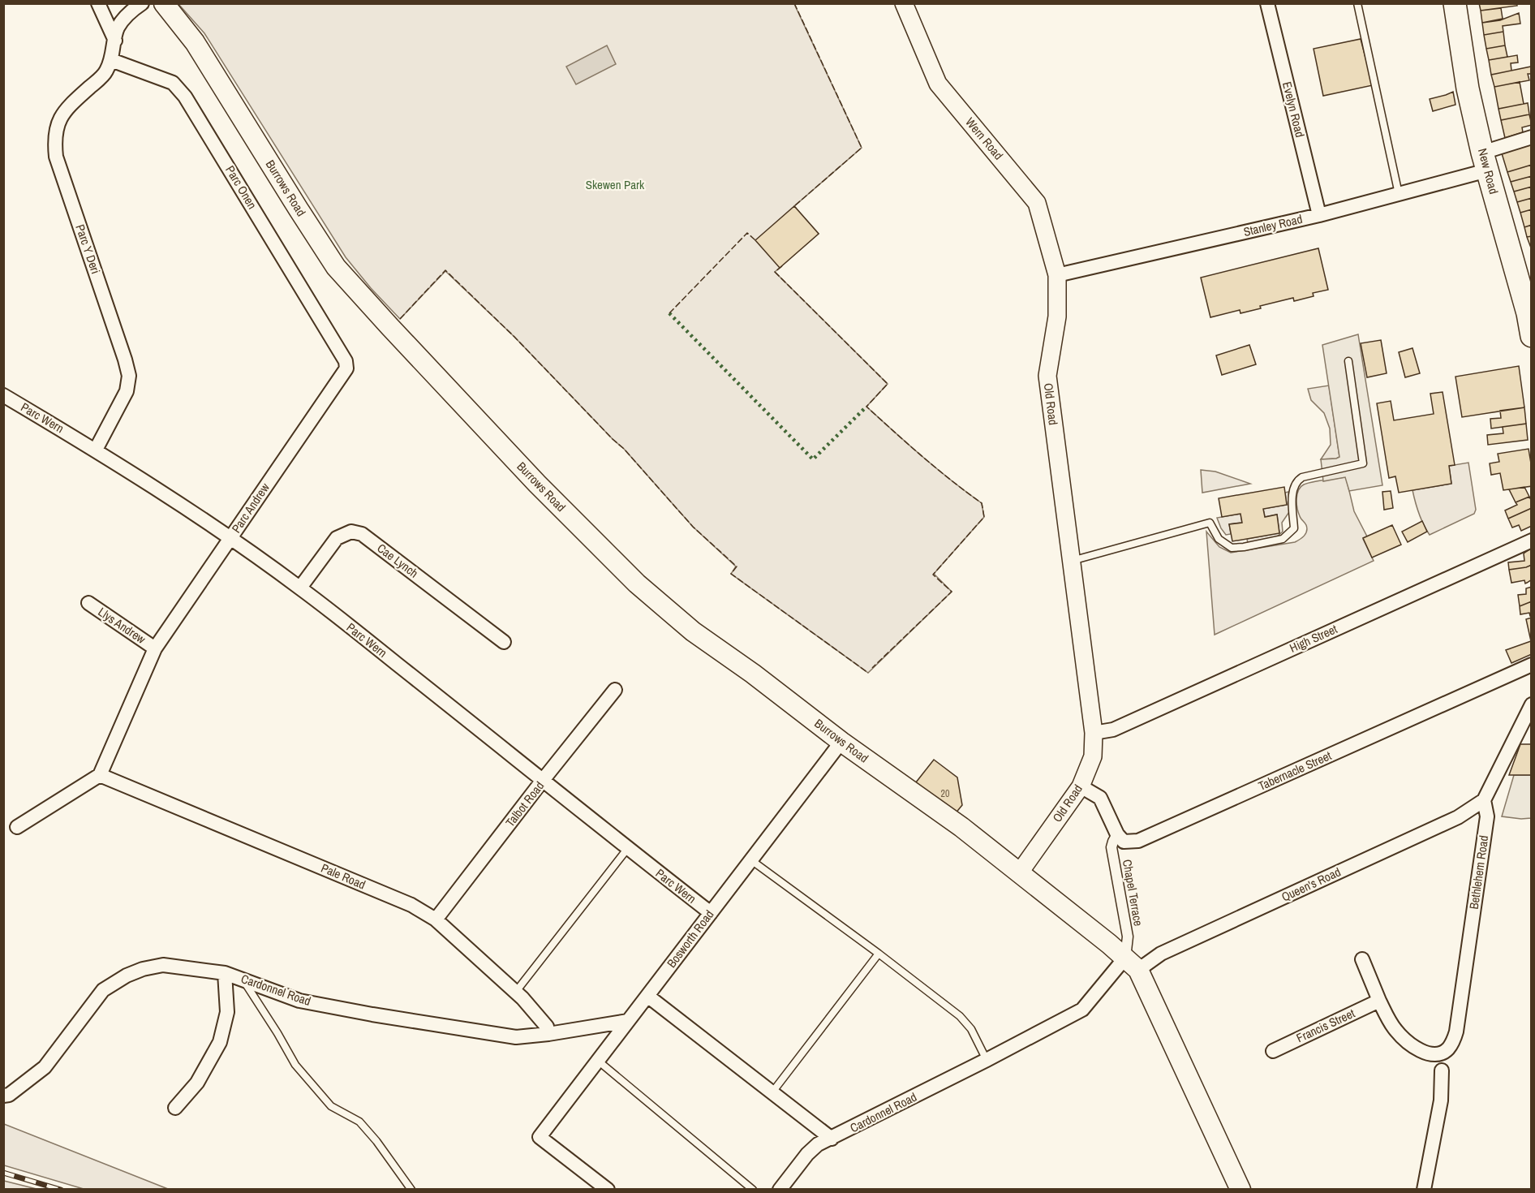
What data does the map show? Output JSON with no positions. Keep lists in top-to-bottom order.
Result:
{
  "streets": {
    "main road": ["New Road", "Burrows Road"],
    "street": [
      "Evelyn Road",
      "Wern Road",
      "Parc Onen",
      "Stanley Road",
      "Parc Y Deri",
      "Old Road",
      "Parc Wern",
      "Parc Andrew",
      "Cae Lynch",
      "Llys Andrew",
      "High Street",
      "Tabernacle Street",
      "Talbot Road",
      "Bethlehem Road",
      "Pale Road",
      "Queen's Road",
      "Chapel Terrace",
      "Bosworth Road",
      "Cardonnel Road",
      "Francis Street"
    ]
  },
  "crossings": [
    ["Evelyn Road", "Stanley Road"],
    ["Wern Road", "Stanley Road"],
    ["Wern Road", "Old Road"],
    ["New Road", "Stanley Road"],
    ["Parc Onen", "Parc Y Deri"],
    ["Parc Onen", "Parc Andrew"],
    ["Burrows Road", "Old Road"],
    ["Burrows Road", "Bosworth Road"],
    ["Stanley Road", "Old Road"],
    ["Parc Y Deri", "Parc Wern"],
    ["Old Road", "High Street"],
    ["Parc Wern", "Parc Andrew"],
    ["Parc Wern", "Cae Lynch"],
    ["Parc Wern", "Talbot Road"],
    ["Parc Wern", "Bosworth Road"],
    ["Parc Andrew", "Llys Andrew"],
    ["Tabernacle Street", "Chapel Terrace"],
    ["Talbot Road", "Pale Road"],
    ["Bethlehem Road", "Queen's Road"],
    ["Bethlehem Road", "Francis Street"],
    ["Pale Road", "Cardonnel Road"],
    ["Queen's Road", "Chapel Terrace"],
    ["Queen's Road", "Cardonnel Road"],
    ["Chapel Terrace", "Cardonnel Road"],
    ["Bosworth Road", "Cardonnel Road"]
  ],
  "parks": ["Skewen Park"],
  "house_numbers": ["20"]
}
